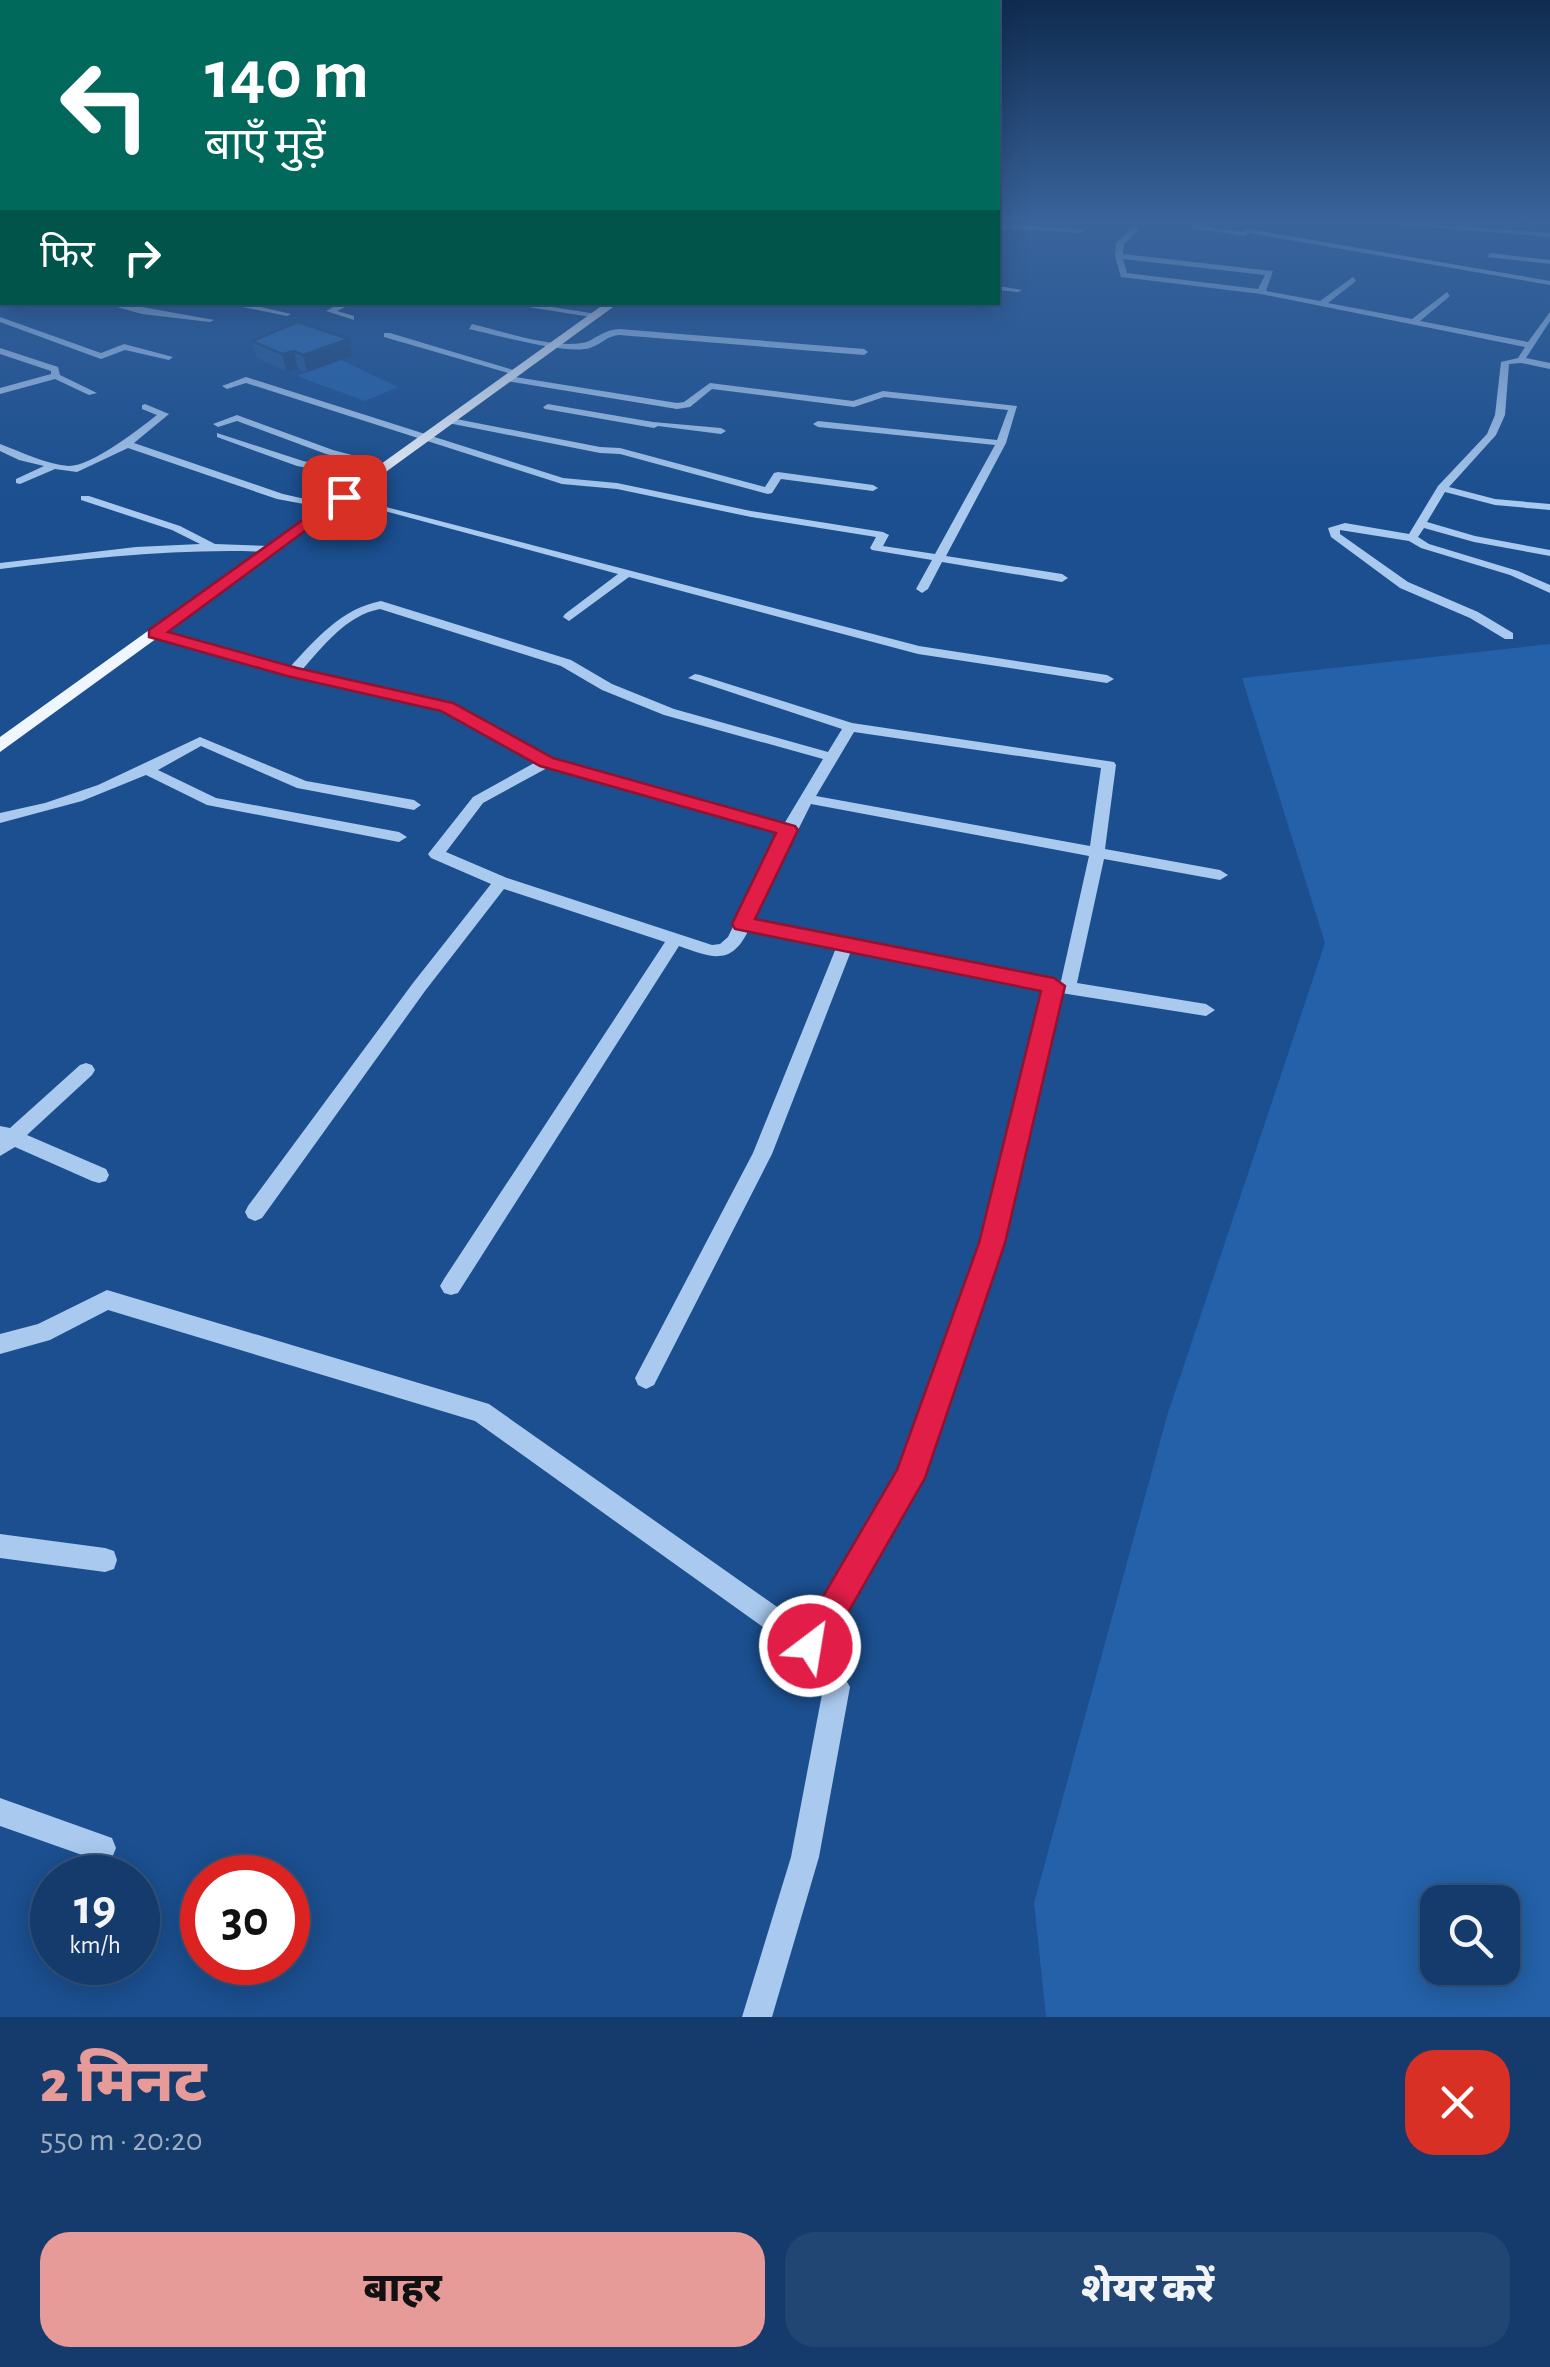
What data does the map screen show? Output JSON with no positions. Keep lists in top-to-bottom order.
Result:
{
  "page": {
    "turn": ["140 m", "बाएँ मुड़ें"],
    "then": "फिर",
    "speed": "19 km/h",
    "limit": "30",
    "heading": ["2 मिनट", "550 m · 20:20"],
    "buttons": ["बाहर", "शेयर करें"]
  }
}
